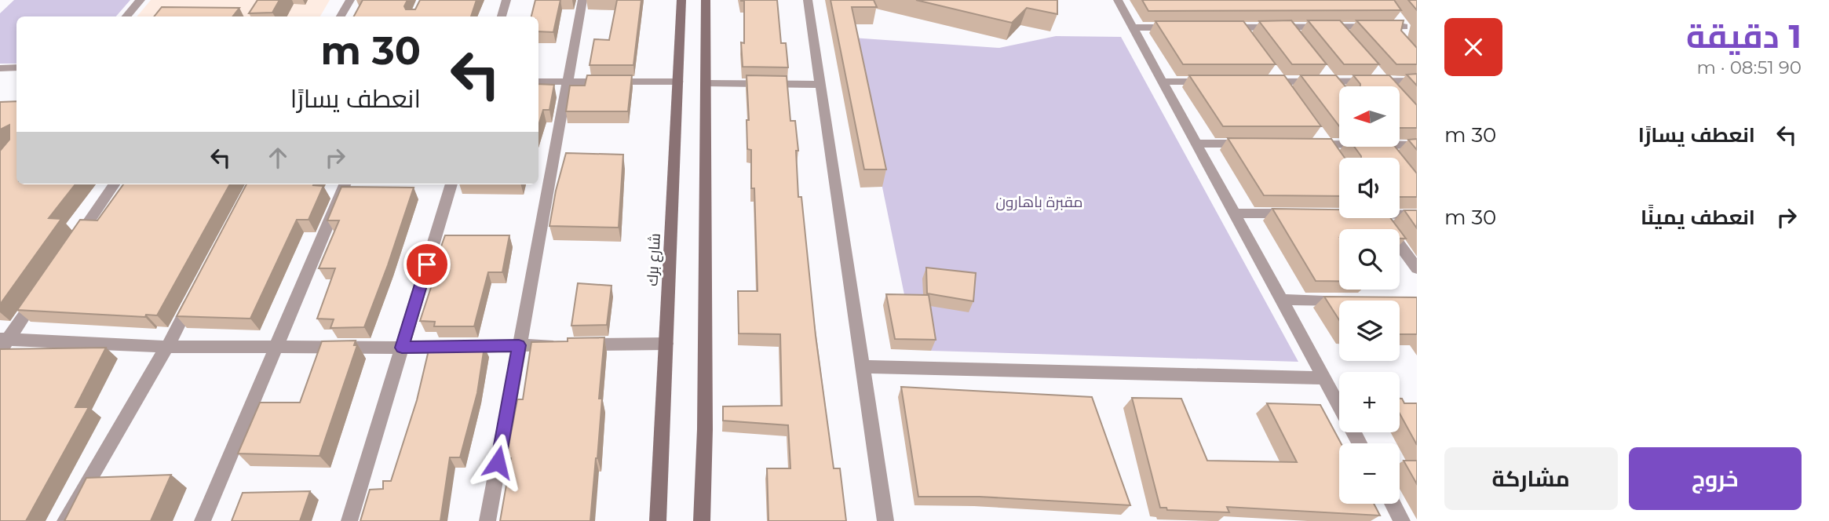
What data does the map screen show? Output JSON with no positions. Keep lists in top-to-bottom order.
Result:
{
  "streets": {
    "main road": ["شارع برك"]
  },
  "parks": ["مقبرة باهارون"],
  "north": "left",
  "page": {
    "heading": ["1 دقيقة", "90 m · 08:51"],
    "turn": ["30 m", "انعطف يسارًا"],
    "map_buttons": ["+", "−"],
    "list": [
      {
        "name": "انعطف يسارًا",
        "value": "30 m"
      },
      {
        "name": "انعطف يمينًا",
        "value": "30 m"
      }
    ],
    "buttons": ["خروج", "مشاركة"]
  }
}
